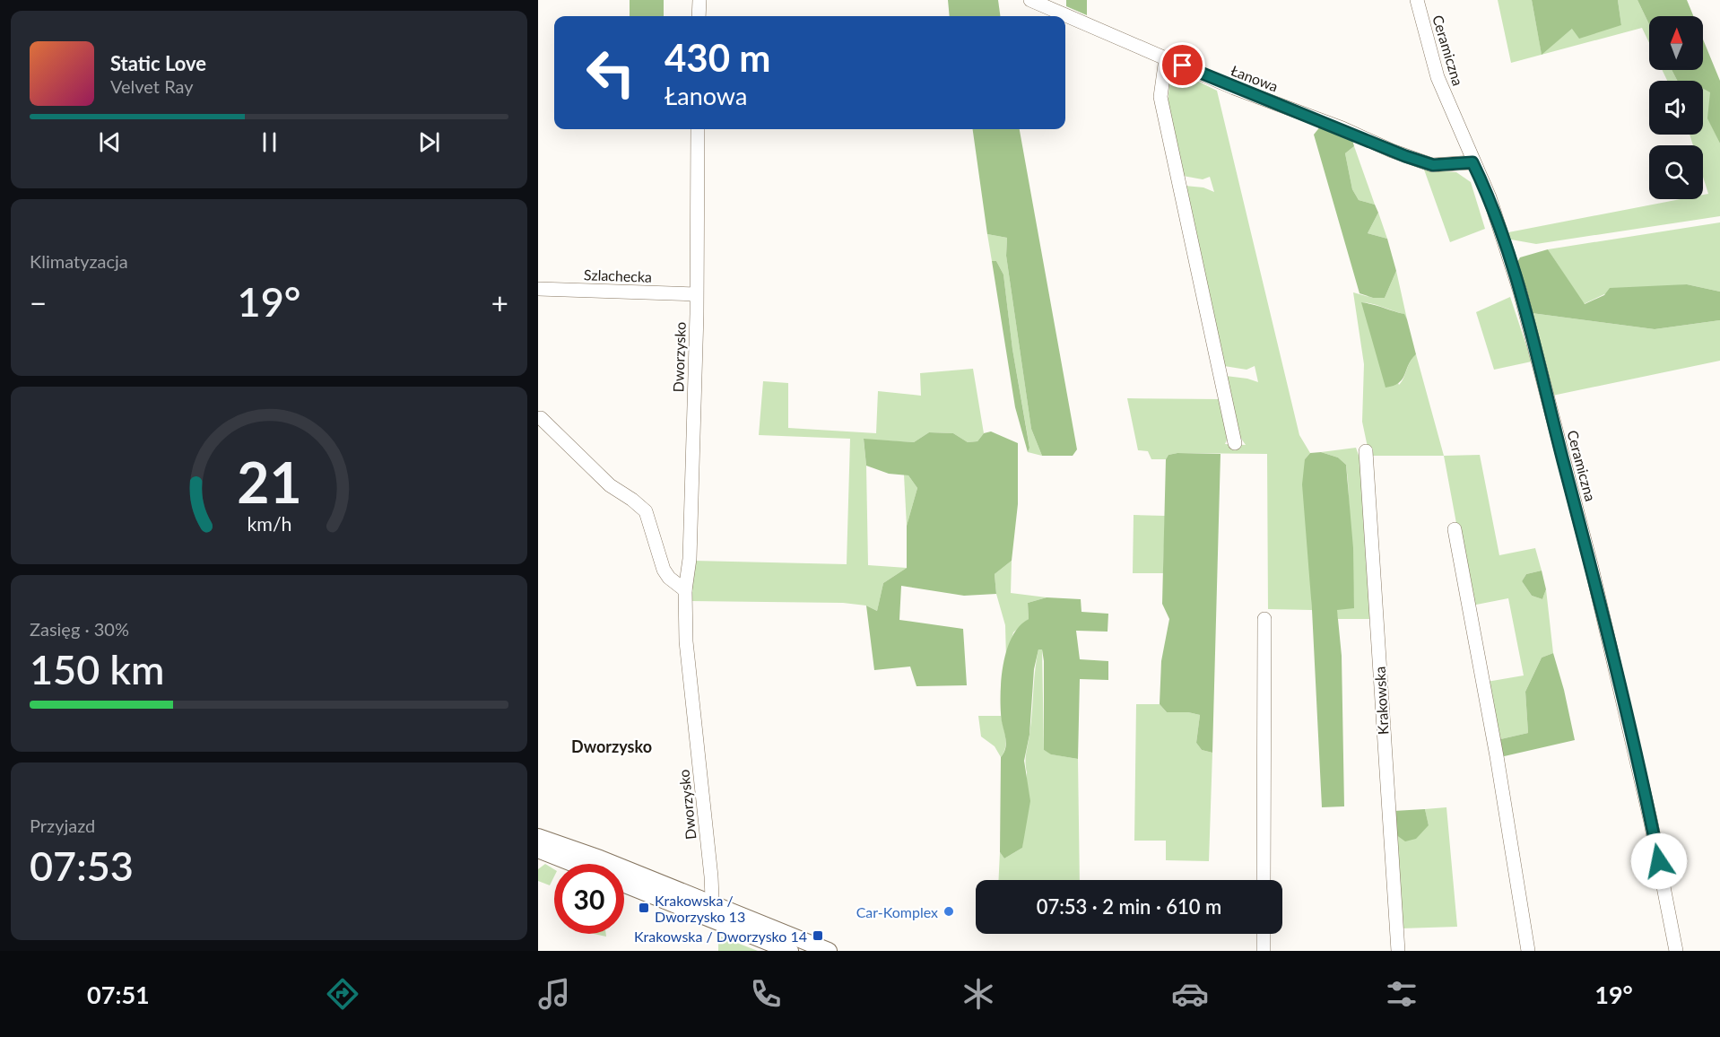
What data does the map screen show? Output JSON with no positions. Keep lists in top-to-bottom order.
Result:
{
  "streets": {
    "street": [
      "Ceramiczna",
      "Łanowa",
      "Szlachecka",
      "Dworzysko",
      "Krakowska"
    ]
  },
  "crossings": [
    ["Ceramiczna", "Łanowa"],
    ["Szlachecka", "Dworzysko"]
  ],
  "districts": ["Dworzysko"],
  "places": {
    "transit": ["Krakowska / Dworzysko 13", "Krakowska / Dworzysko 14"],
    "other": ["Car-Komplex"]
  },
  "north": "top",
  "page": {
    "turn": ["430 m", "Łanowa"],
    "song": ["Static Love", "Velvet Ray"],
    "tile": [
      "Klimatyzacja",
      ["Zasięg · 30%", "150 km"],
      ["Przyjazd", "07:53"]
    ],
    "heat": ["−", "19°", "+"],
    "limit": "30",
    "trip": "07:53 · 2 min · 610 m",
    "tabs": ["07:51", "19°"],
    "gauge": ["21", "km/h"]
  }
}
